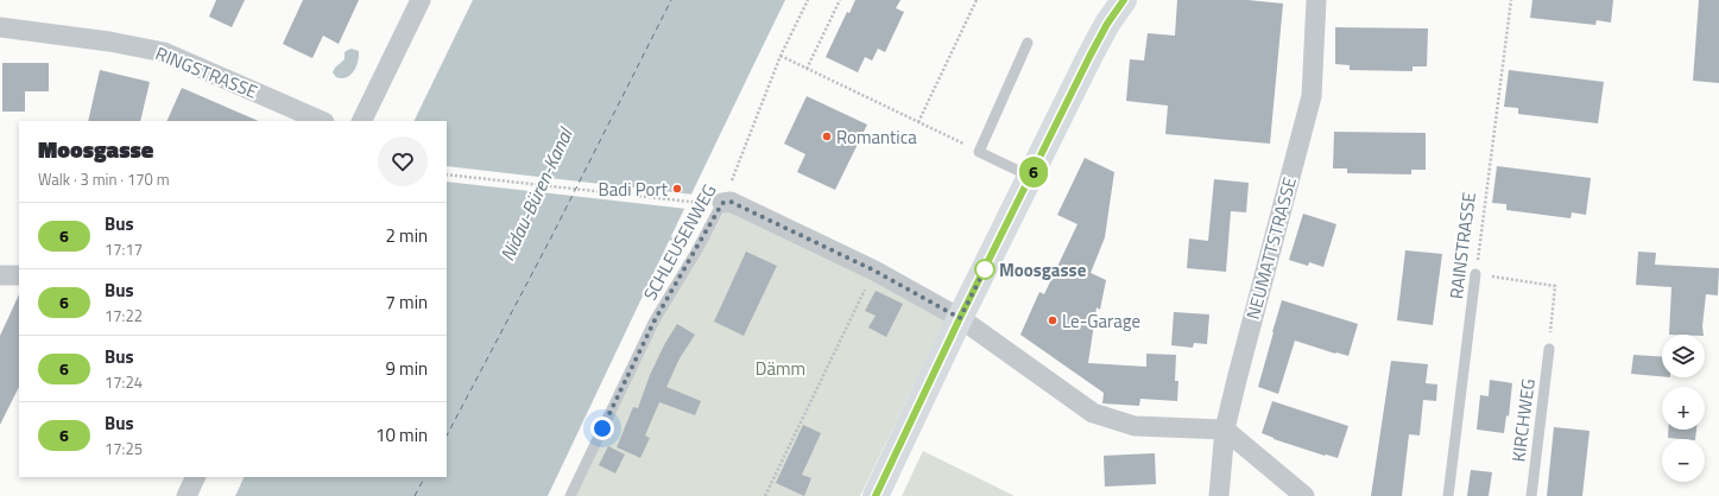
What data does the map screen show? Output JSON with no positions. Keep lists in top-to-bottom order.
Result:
{
  "streets": {
    "street": ["RINGSTRASSE", "NEUMATTSTRASSE"],
    "lane": ["SCHLEUSENWEG", "RAINSTRASSE", "KIRCHWEG"]
  },
  "water": ["Nidau-Büren-Kanal"],
  "parks": ["Dämm"],
  "places": [
    "Romantica",
    "Badi Port",
    "Moosgasse",
    "Le-Garage"
  ],
  "lines": ["bus line 6"],
  "page": {
    "on_map": "6",
    "heading": ["Moosgasse", "Walk · 3 min · 170 m"],
    "list": [
      {
        "mark": "6",
        "name": "Bus",
        "note": "17:17",
        "value": "2 min"
      },
      {
        "mark": "6",
        "name": "Bus",
        "note": "17:22",
        "value": "7 min"
      },
      {
        "mark": "6",
        "name": "Bus",
        "note": "17:24",
        "value": "9 min"
      },
      {
        "mark": "6",
        "name": "Bus",
        "note": "17:25",
        "value": "10 min"
      }
    ],
    "map_buttons": ["+", "−"]
  }
}
